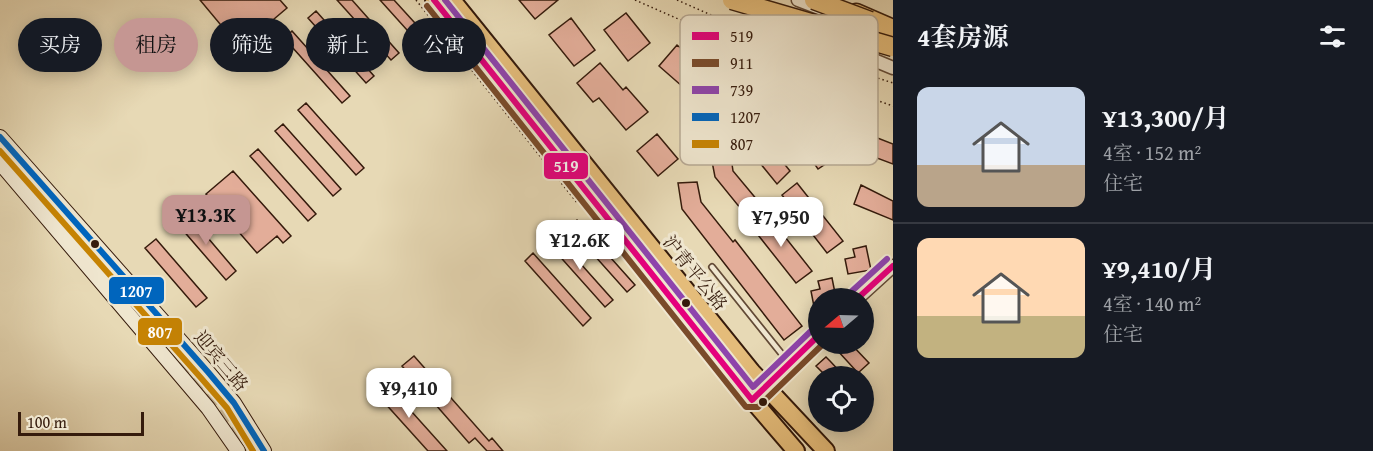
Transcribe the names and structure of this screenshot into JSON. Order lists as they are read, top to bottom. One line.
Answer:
{"streets":{"highway":["沪青平公路"],"main road":["迎宾三路"]},"lines":["transit line 519","transit line 739","transit line 911","transit line 1207","transit line 807"],"legend":["519","911","739","1207","807"],"scale_bar":"100 m","north":"left","page":{"heading":"4套房源","chip":["买房","租房","筛选","新上","公寓"],"list":[{"name":"¥13,300/月","note":"4室 · 152 m² · 住宅"},{"name":"¥9,410/月","note":"4室 · 140 m² · 住宅"}],"price":["¥13.3K","¥7,950","¥12.6K","¥9,410"],"scale":"100 m"}}
